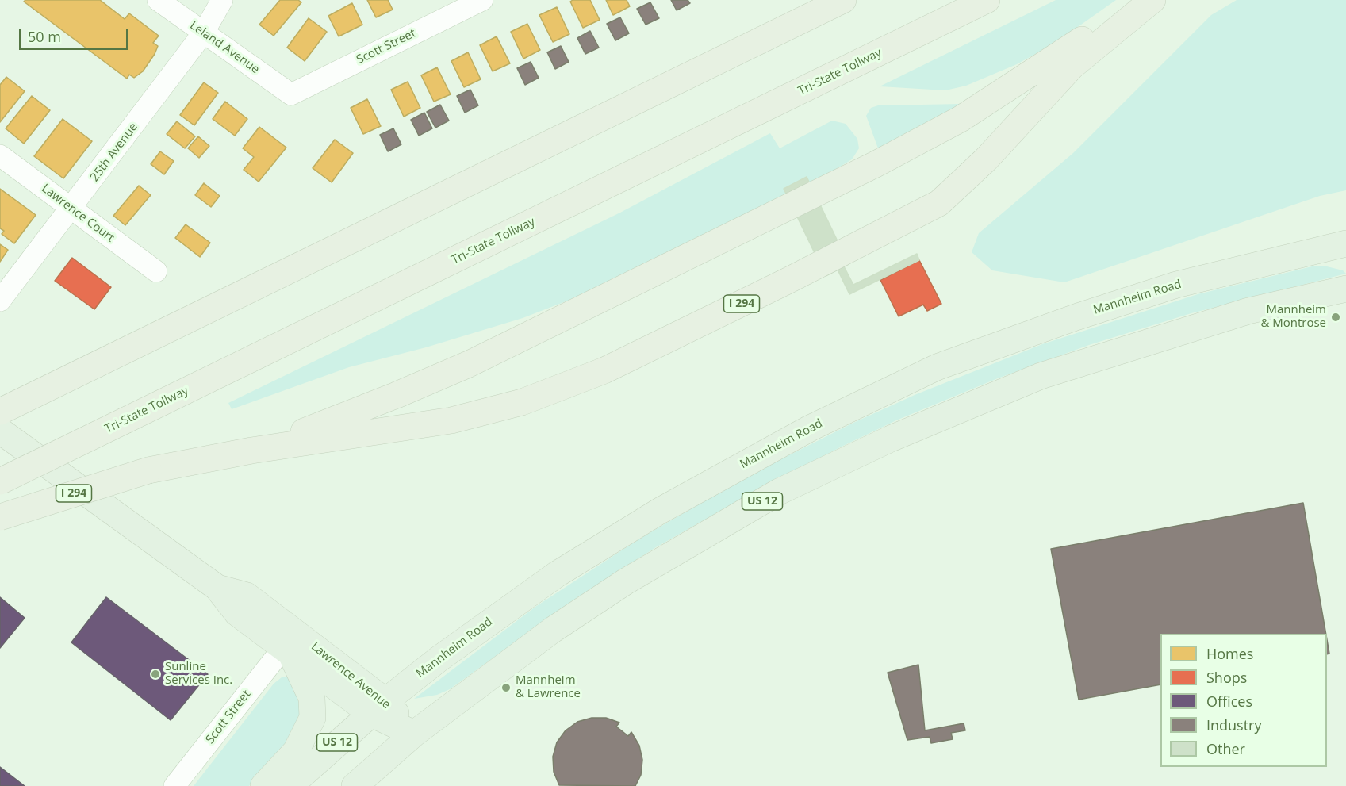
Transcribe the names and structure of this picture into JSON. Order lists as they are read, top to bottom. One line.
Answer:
{"streets":{"highway":["Tri-State Tollway","I 294"],"main road":["Mannheim Road","US 12","Lawrence Avenue"],"street":["Scott Street","Leland Avenue","25th Avenue","Lawrence Court"]},"crossings":[["Scott Street","Leland Avenue"],["Scott Street","Lawrence Avenue"],["Leland Avenue","25th Avenue"],["25th Avenue","Lawrence Court"],["Mannheim Road","Lawrence Avenue"],["US 12","Lawrence Avenue"]],"places":["Mannheim & Montrose","Sunline Services Inc.","Mannheim & Lawrence"],"legend":["Homes","Shops","Offices","Industry","Other"],"scale_bar":"50 m"}
